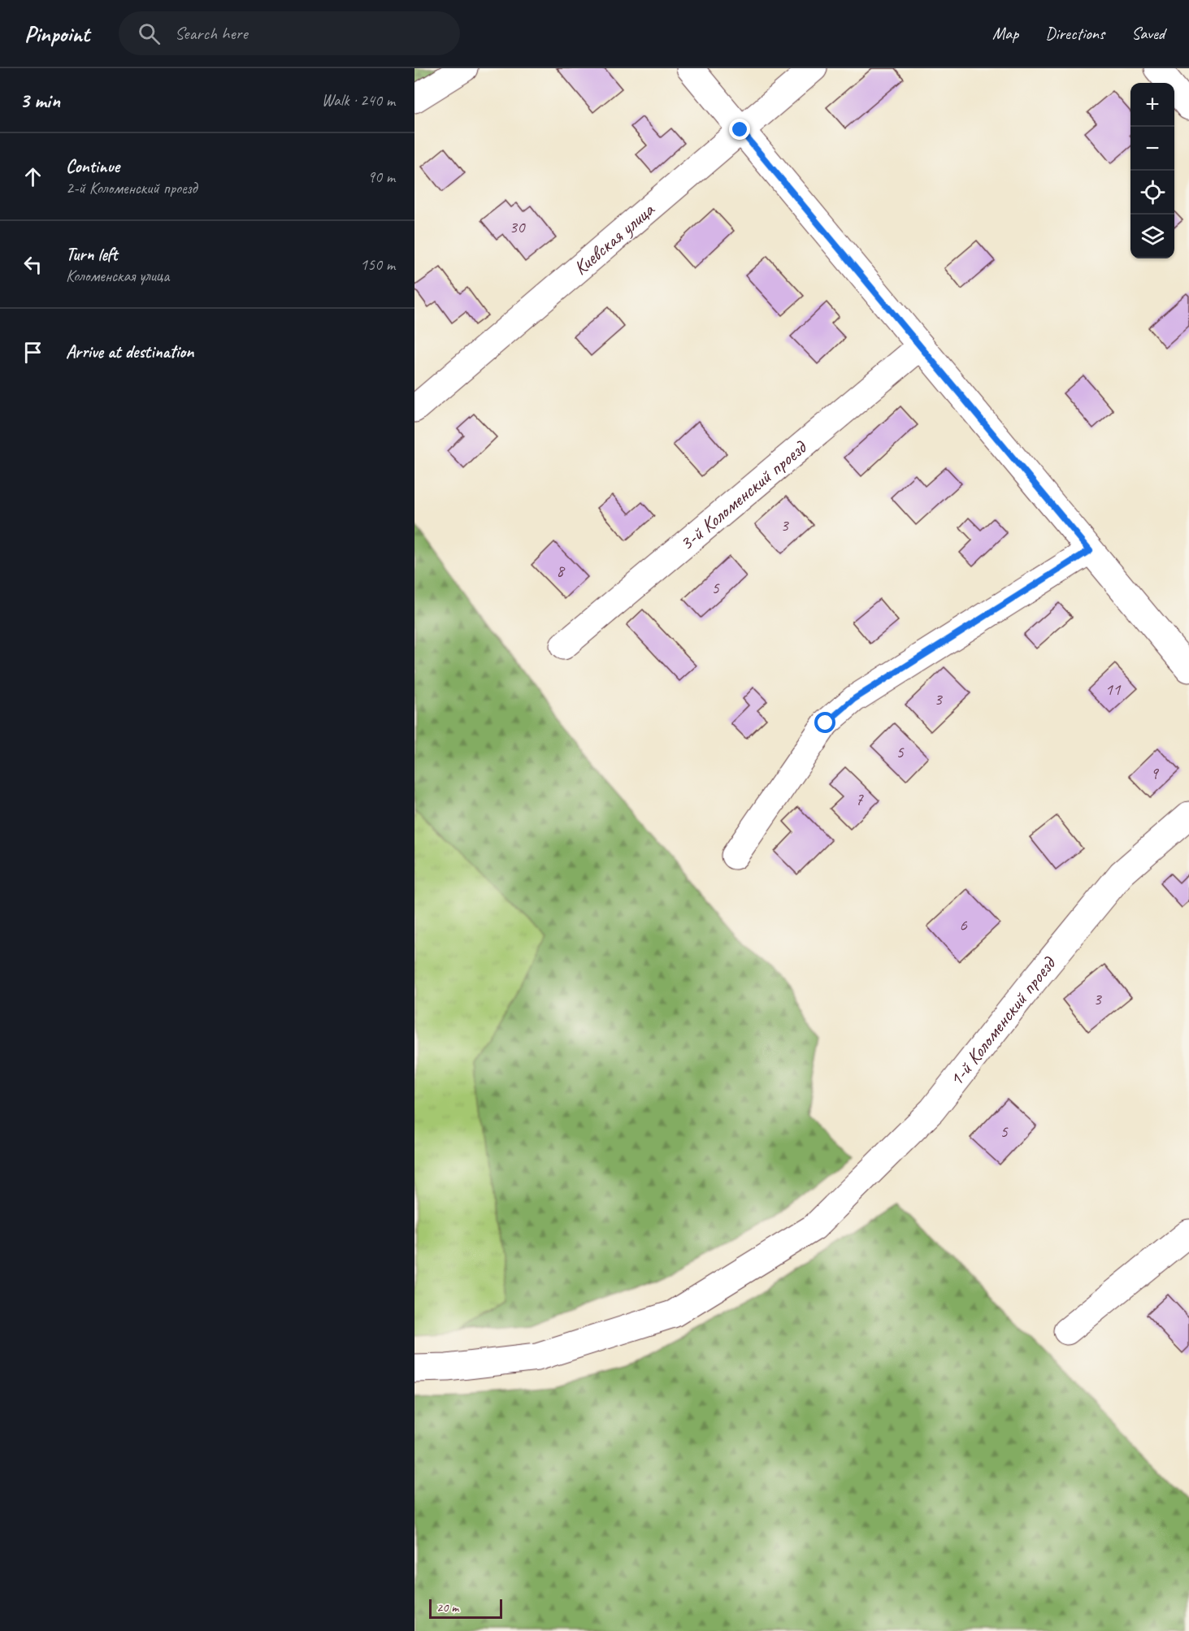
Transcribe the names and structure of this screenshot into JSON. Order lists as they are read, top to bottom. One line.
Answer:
{"streets":{"street":["Киевская улица","3-й Коломенский проезд","1-й Коломенский проезд"]},"house_numbers":["30","3","8","5","11","3","5","9","7","6","3","5"],"scale_bar":"20 m","page":{"header":"Pinpoint","search":"Search here","nav":["Map","Directions","Saved"],"heading":["3 min","Walk · 240 m"],"map_buttons":["+","−"],"list":[["Continue","2-й Коломенский проезд","90 m"],["Turn left","Коломенская улица","150 m"],"Arrive at destination"],"scale":"20 m"}}
